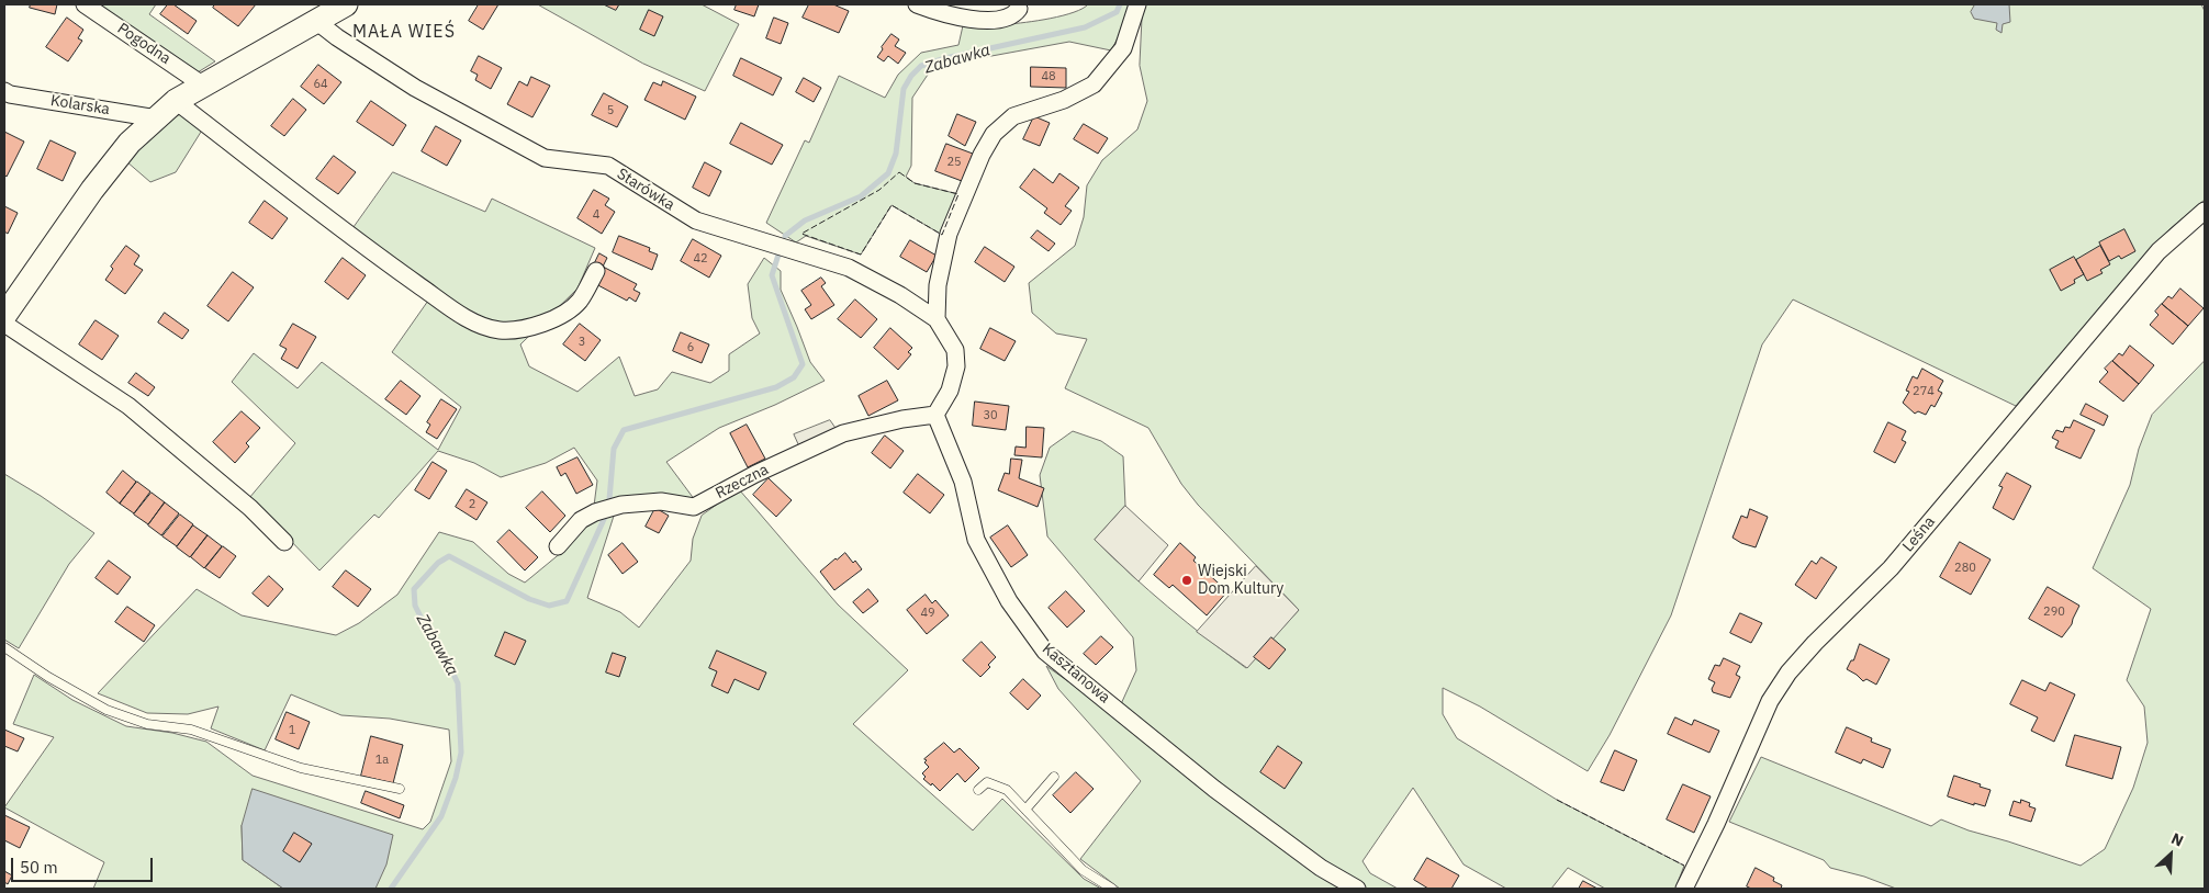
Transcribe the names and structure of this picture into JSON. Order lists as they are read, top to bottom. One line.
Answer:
{"streets":{"street":["Pogodna","Kolarska","Starówka","Rzeczna","Leśna","Kasztanowa"]},"crossings":[["Starówka","Rzeczna"],["Starówka","Kasztanowa"],["Rzeczna","Kasztanowa"]],"districts":["MAŁA WIEŚ"],"water":["Zabawka"],"places":["Wiejski Dom Kultury"],"house_numbers":["48","64","5","25","4","42","3","6","274","30","2","280","290","49","1","1a"],"scale_bar":"50 m","north":"top right"}
